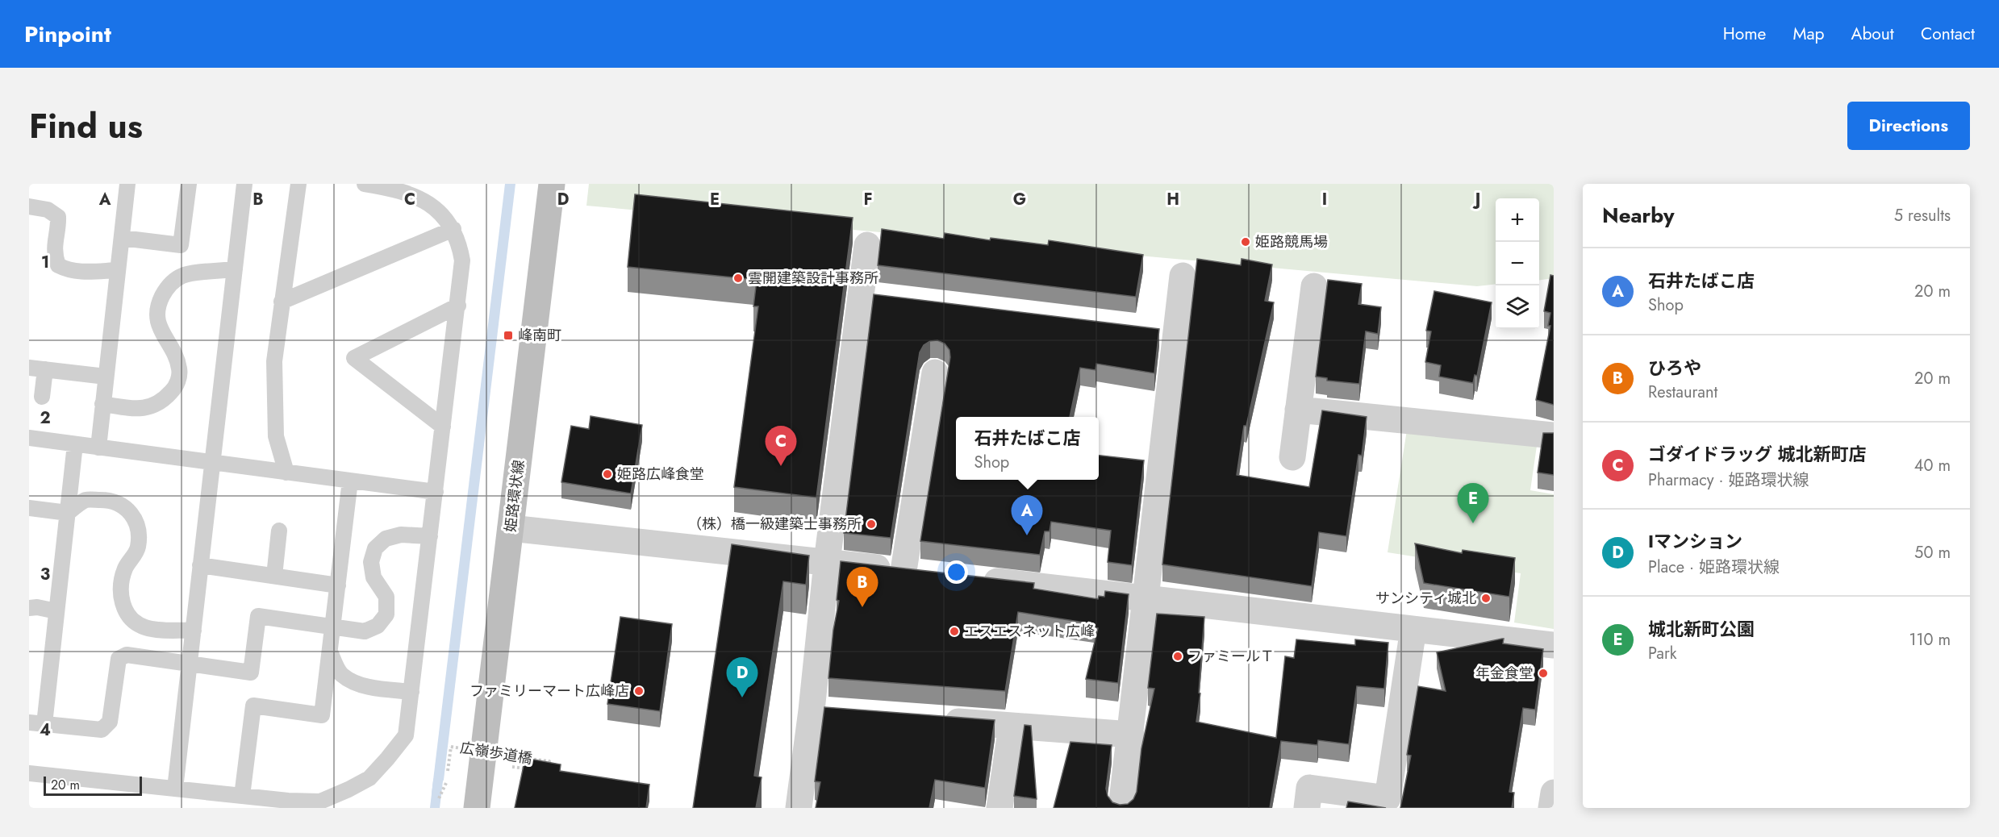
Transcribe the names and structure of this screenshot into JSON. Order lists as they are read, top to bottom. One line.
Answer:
{"streets":{"main road":["姫路環状線"],"path":["広嶺歩道橋"]},"places":{"other":["姫路競馬場","雲開建築設計事務所","姫路広峰食堂","（株）橋一級建築士事務所","サンシティ城北","エスエスネット広峰","ファミールＴ","年金食堂","ファミリーマート広峰店"],"transit":["峰南町"]},"scale_bar":"20 m","page":{"header":"Pinpoint","nav":["Home","Map","About","Contact"],"title":"Find us","buttons":"Directions","heading":["Nearby","5 results"],"map_buttons":["+","−"],"list":[{"mark":"A","name":"石井たばこ店","note":"Shop","value":"20 m"},{"mark":"B","name":"ひろや","note":"Restaurant","value":"20 m"},{"mark":"C","name":"ゴダイドラッグ 城北新町店","note":"Pharmacy · 姫路環状線","value":"40 m"},{"mark":"D","name":"Iマンション","note":"Place · 姫路環状線","value":"50 m"},{"mark":"E","name":"城北新町公園","note":"Park","value":"110 m"}],"popup":["石井たばこ店","Shop"],"pins":["C","E","A","B","D"],"scale":"20 m"},"grid":{"columns":["A","B","C","D","E","F","G","H","I","J"],"rows":["1","2","3","4"]}}
